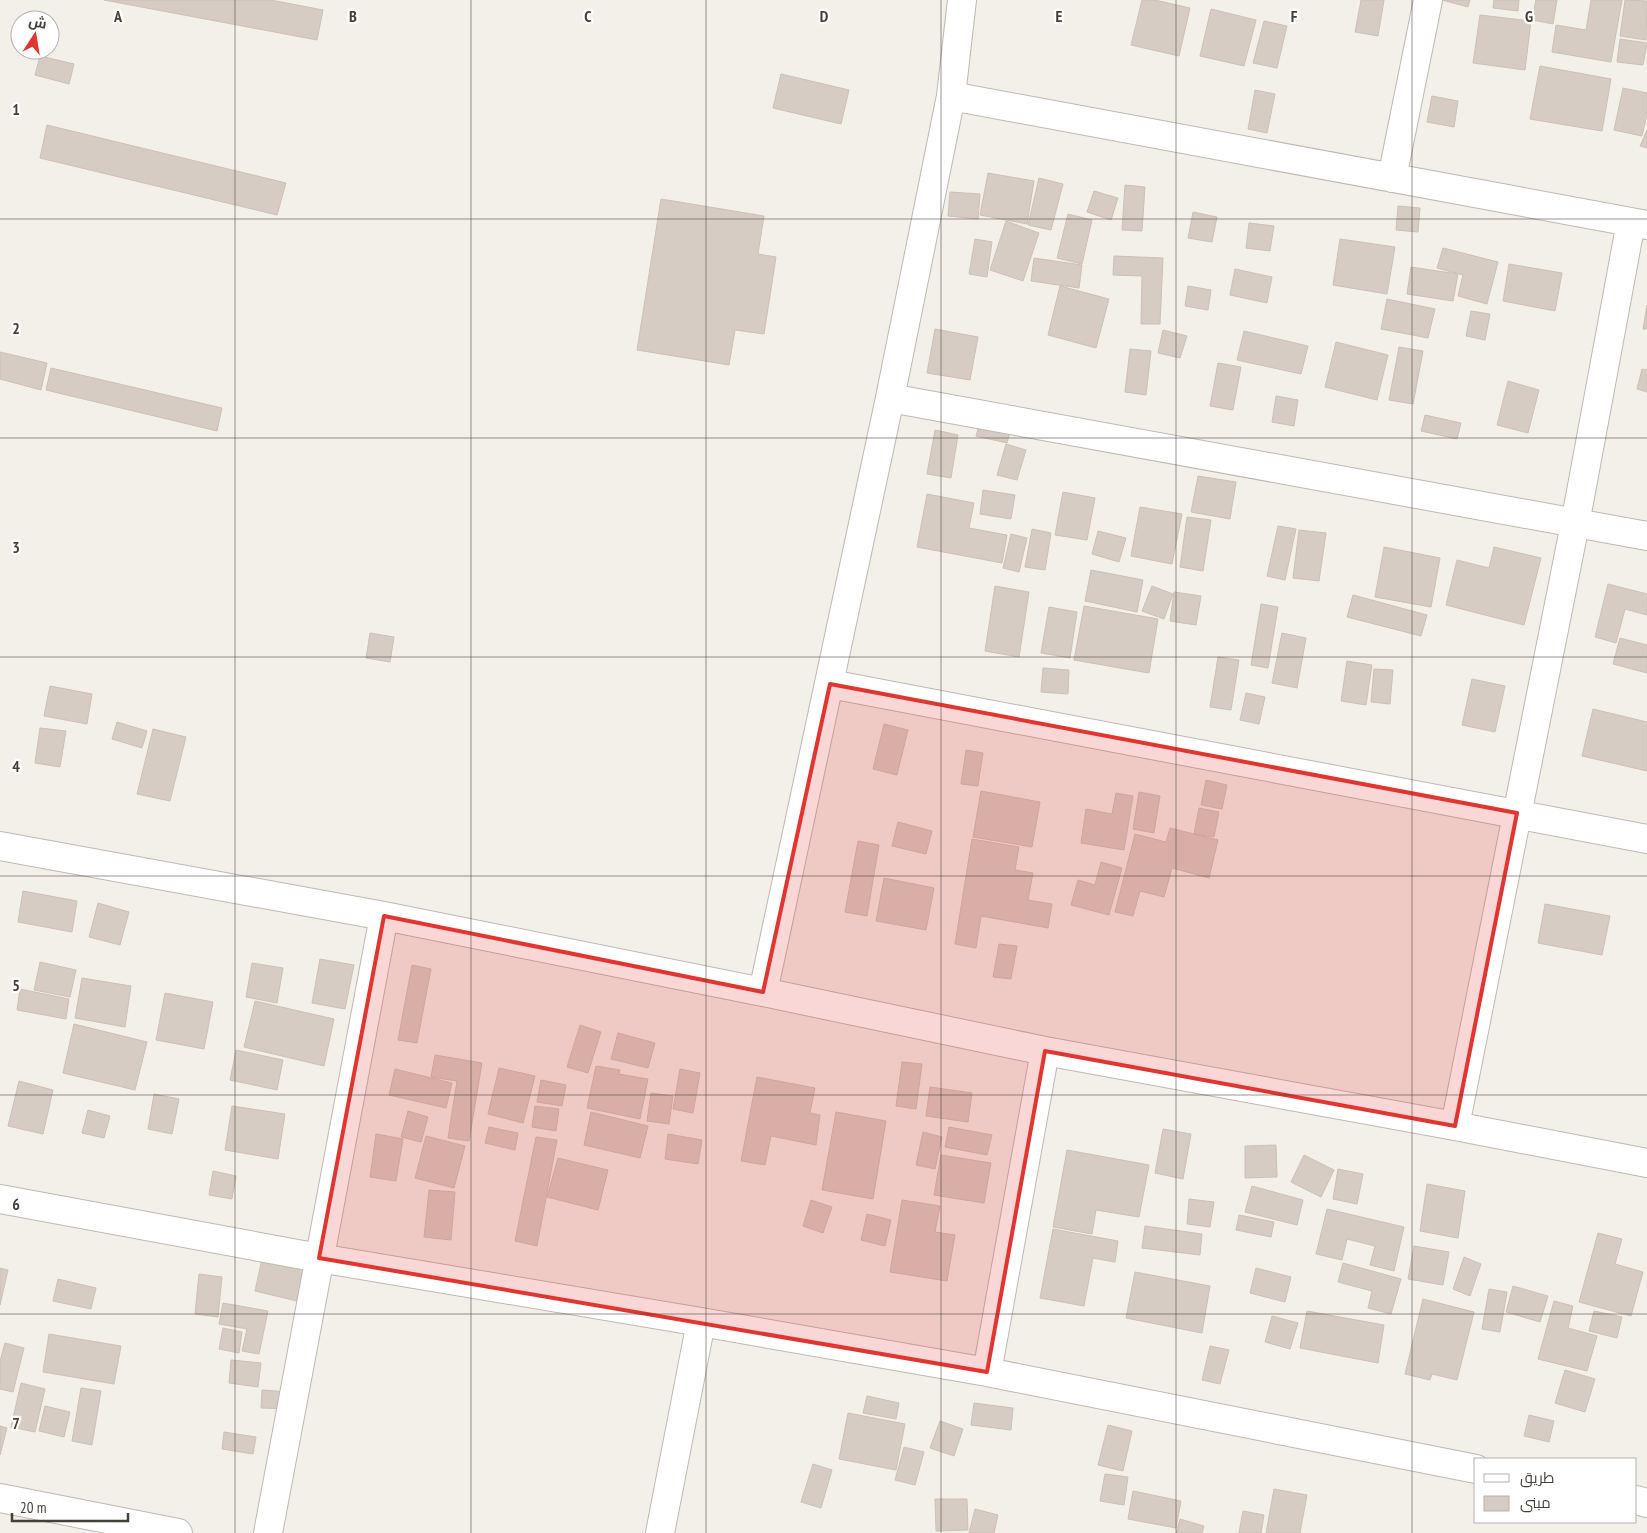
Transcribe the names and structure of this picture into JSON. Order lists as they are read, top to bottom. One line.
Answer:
{"legend":["طريق","مبنى"],"scale_bar":"20 m","north":"top","grid":{"columns":["A","B","C","D","E","F","G"],"rows":["1","2","3","4","5","6","7"]}}
